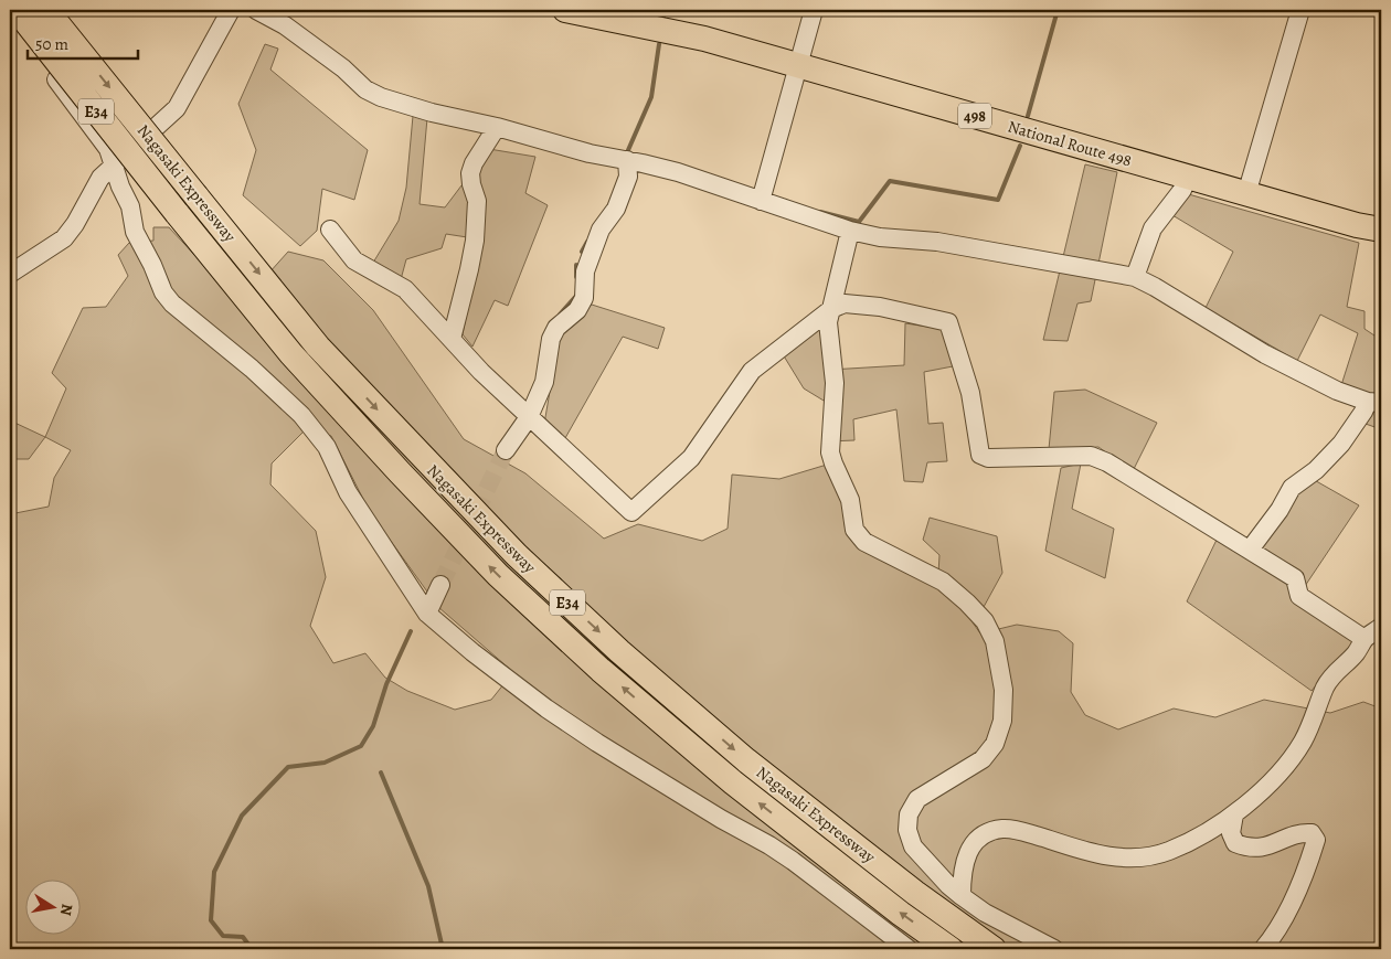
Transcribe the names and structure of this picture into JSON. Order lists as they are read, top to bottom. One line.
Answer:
{"streets":{"highway":["E34","498","National Route 498","Nagasaki Expressway"]},"scale_bar":"50 m","north":"right"}
